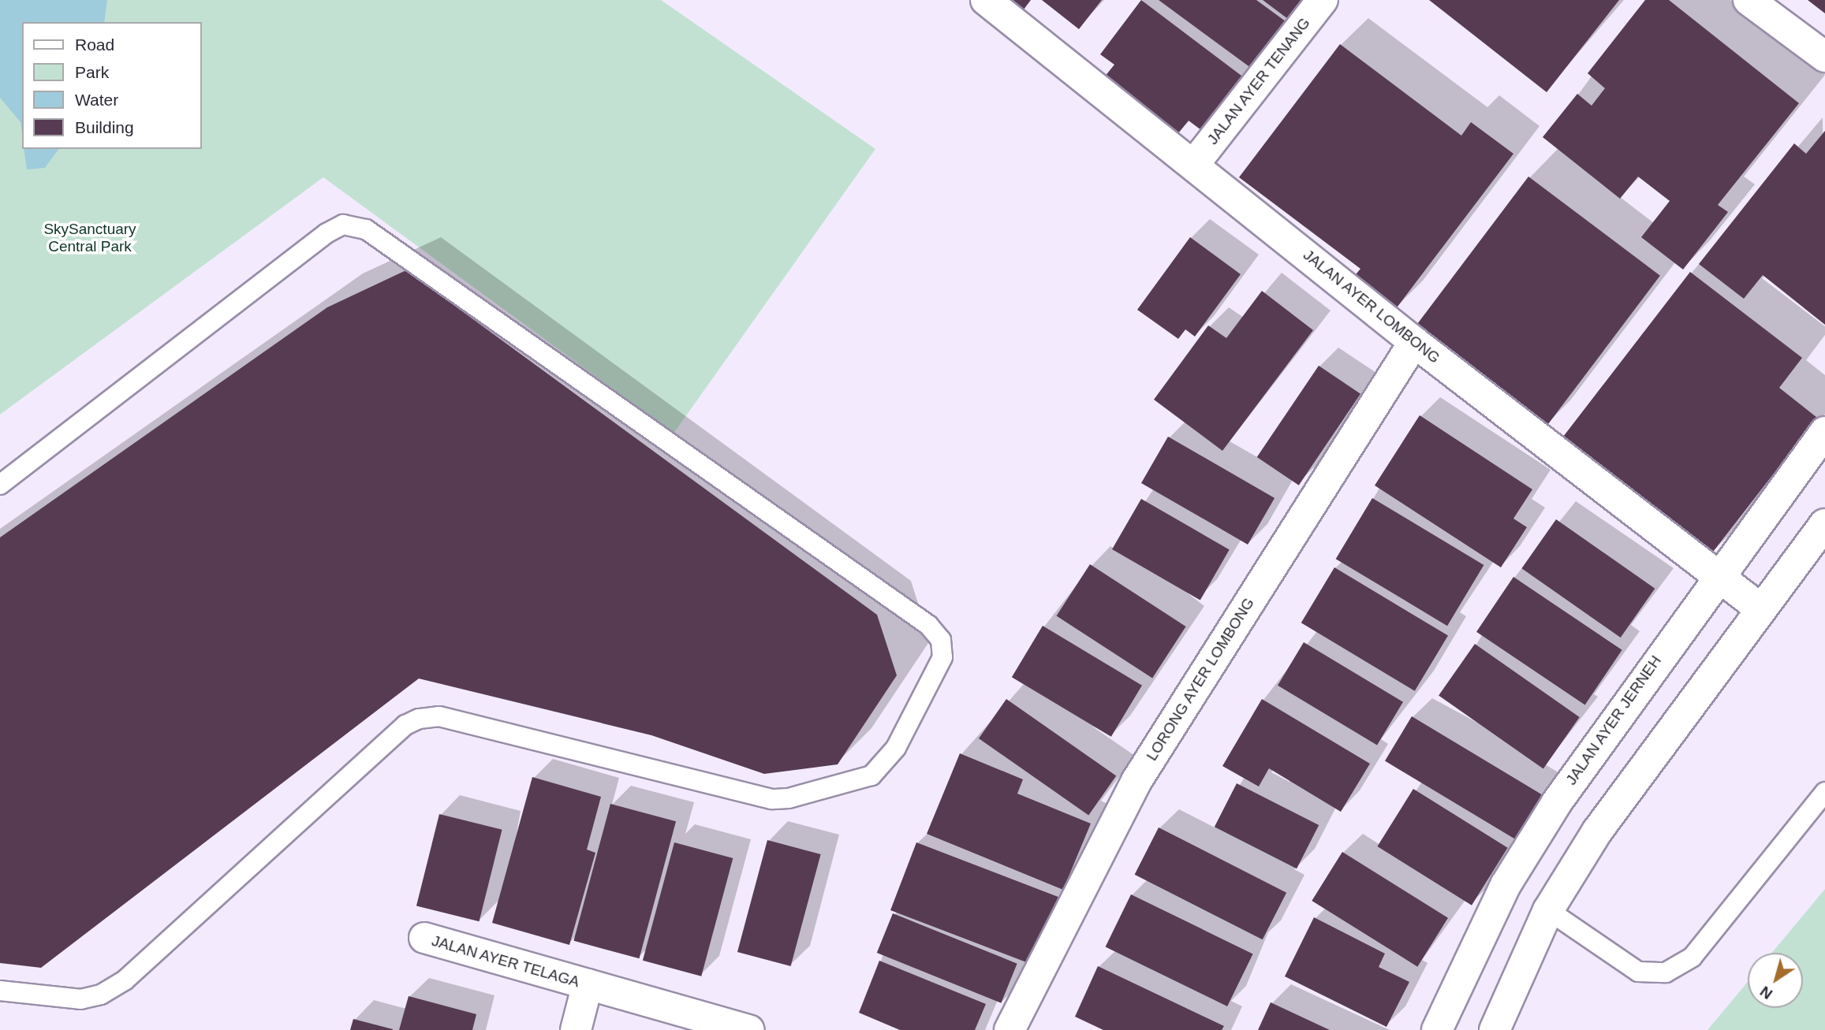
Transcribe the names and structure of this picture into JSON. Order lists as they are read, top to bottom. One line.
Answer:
{"streets":{"street":["JALAN AYER TENANG","JALAN AYER LOMBONG","LORONG AYER LOMBONG","JALAN AYER JERNEH","JALAN AYER TELAGA"]},"crossings":[["JALAN AYER TENANG","JALAN AYER LOMBONG"],["JALAN AYER LOMBONG","LORONG AYER LOMBONG"],["JALAN AYER LOMBONG","JALAN AYER JERNEH"]],"parks":["SkySanctuary Central Park"],"legend":["Road","Park","Water","Building"],"north":"bottom left"}
